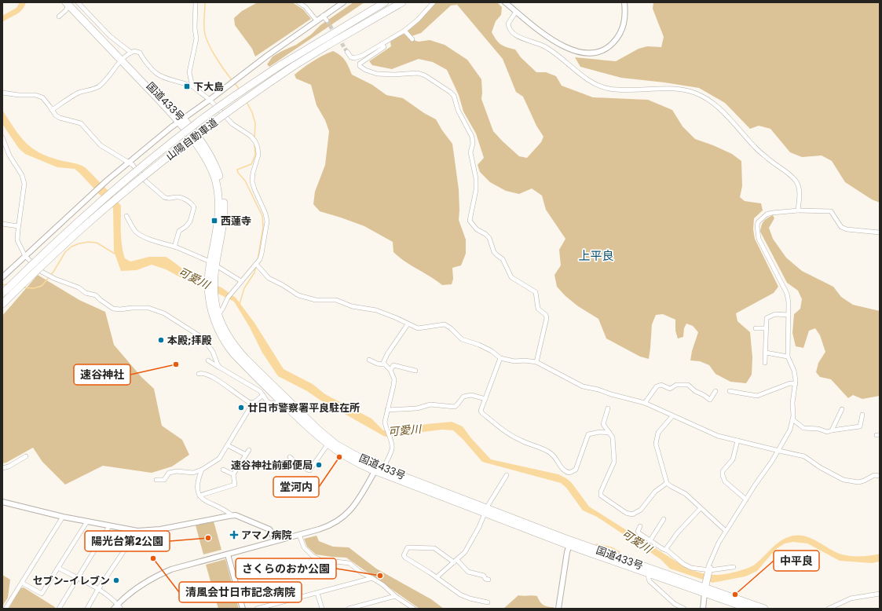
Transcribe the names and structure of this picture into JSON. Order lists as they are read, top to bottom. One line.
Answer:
{"streets":{"highway":["国道433号","山陽自動車道"]},"districts":["上平良"],"water":["可愛川"],"places":{"transit":["下大島","西蓮寺"],"other":["本殿;拝殿","速谷神社","廿日市警察署平良駐在所","堂河内","速谷神社前郵便局","陽光台第2公園","清風会廿日市記念病院","さくらのおか公園","セブン-イレブン","中平良"],"health":["アマノ病院"]}}
